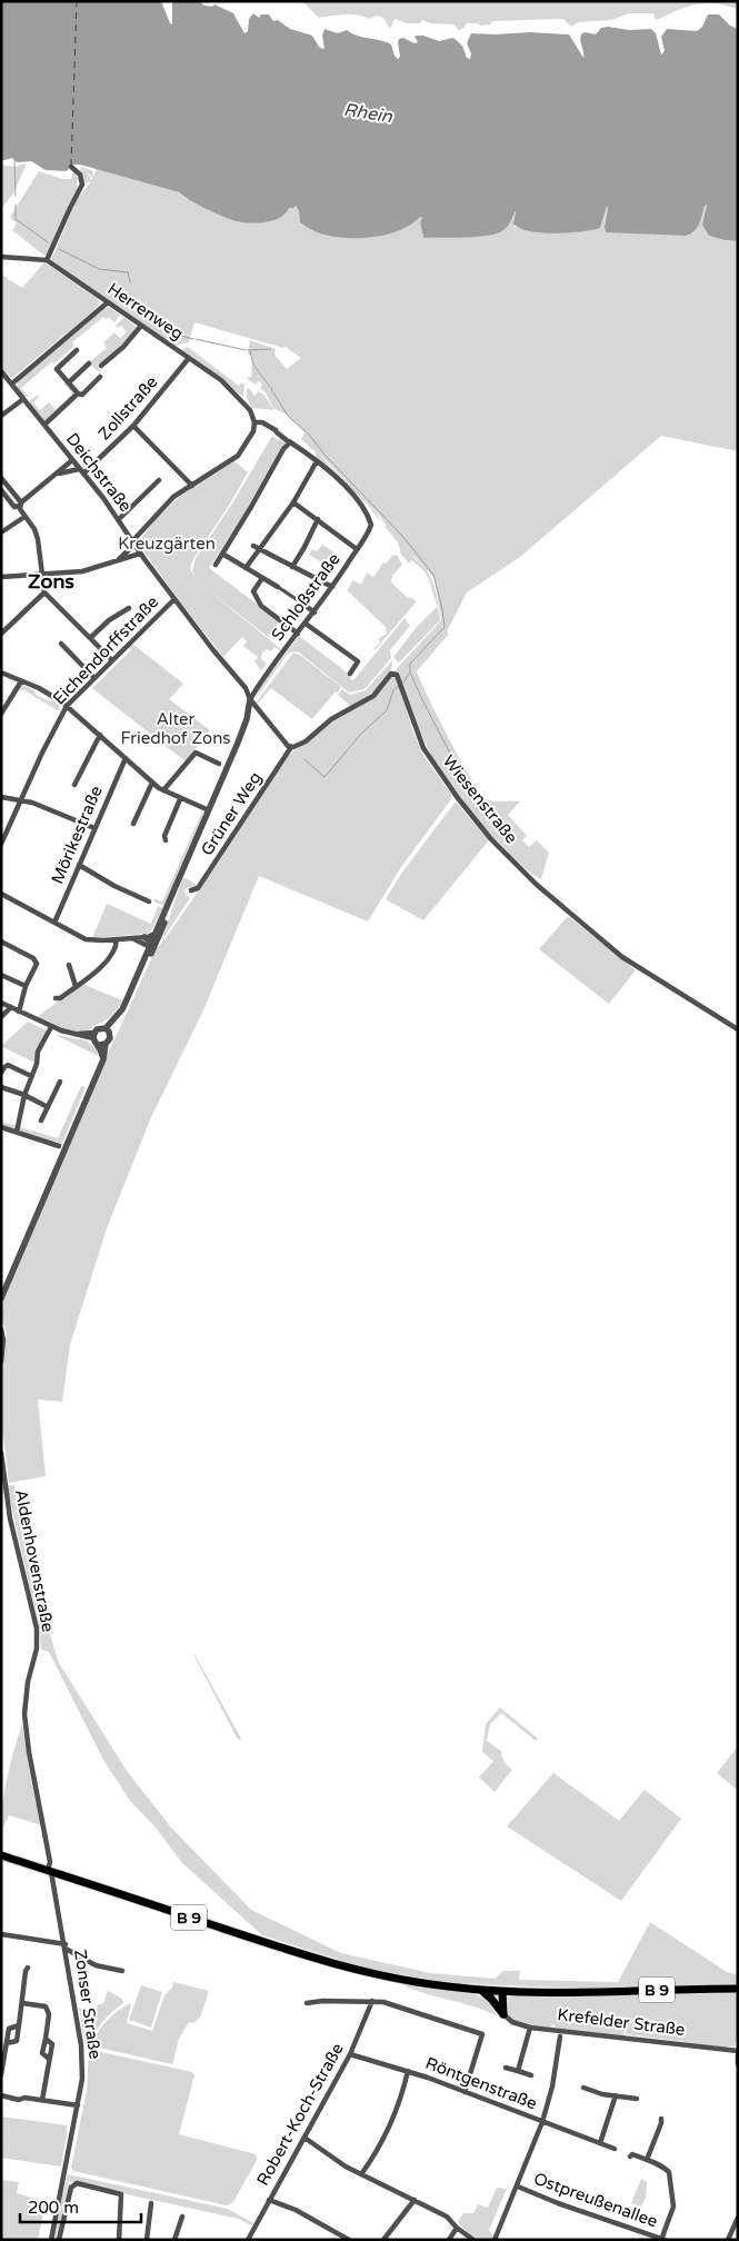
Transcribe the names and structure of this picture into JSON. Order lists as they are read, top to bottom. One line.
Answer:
{"streets":{"main road":["B 9"],"street":["Herrenweg","Zollstraße","Deichstraße","Schloßstraße","Eichendorffstraße","Wiesenstraße","Grüner Weg","Mörikestraße","Aldenhovenstraße","Zonser Straße","Krefelder Straße","Röntgenstraße","Robert-Koch-Straße","Ostpreußenallee"]},"crossings":[["Herrenweg","Zollstraße"],["Zollstraße","Deichstraße"],["Deichstraße","Schloßstraße"],["Deichstraße","Eichendorffstraße"],["Wiesenstraße","Grüner Weg"],["Aldenhovenstraße","B 9"],["Aldenhovenstraße","Zonser Straße"],["B 9","Zonser Straße"],["Röntgenstraße","Robert-Koch-Straße"]],"districts":["Zons"],"water":["Rhein"],"parks":["Kreuzgärten","Alter Friedhof Zons"],"scale_bar":"200 m"}
